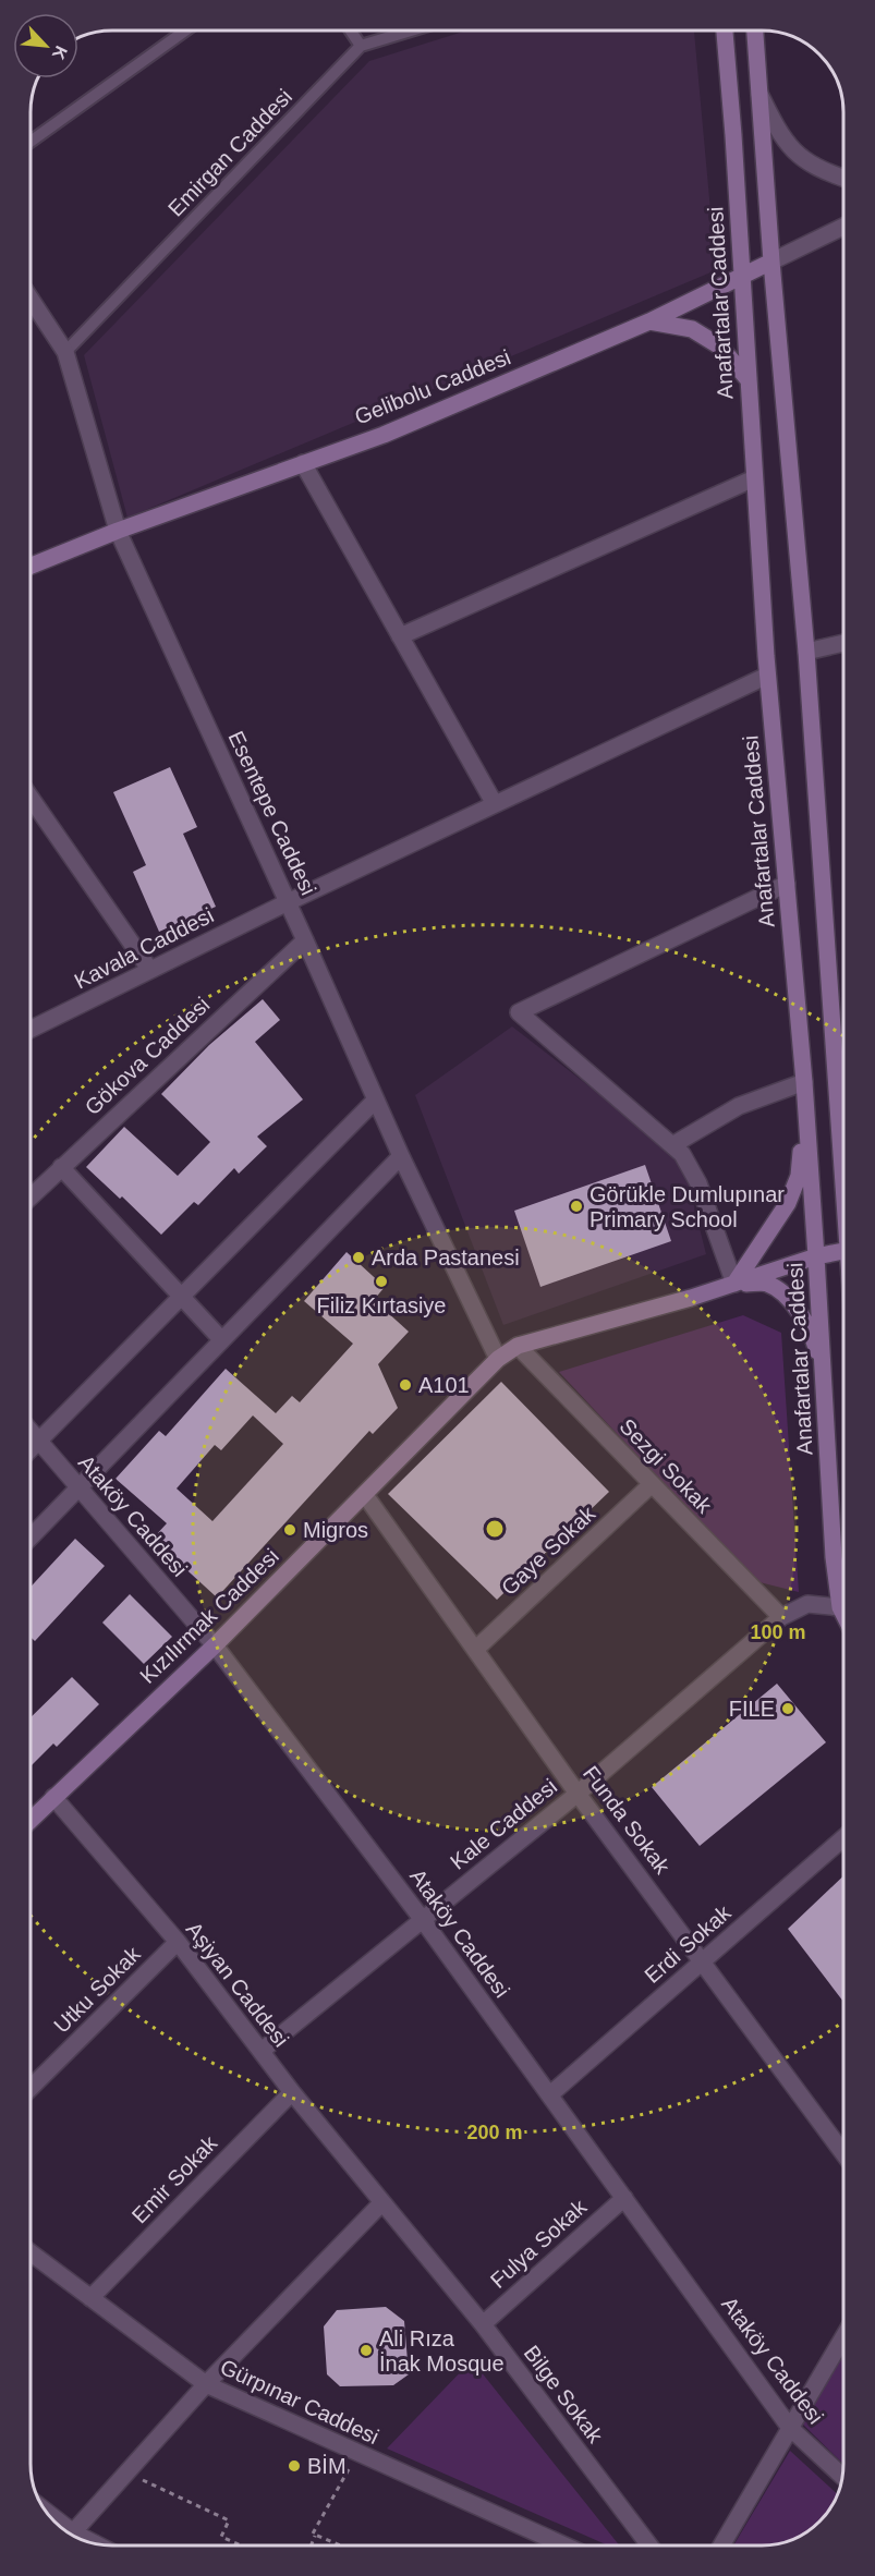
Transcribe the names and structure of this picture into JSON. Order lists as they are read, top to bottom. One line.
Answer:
{"streets":{"main road":["Anafartalar Caddesi","Gelibolu Caddesi","Kızılırmak Caddesi"],"street":["Esentepe Caddesi","Kavala Caddesi","Gökova Caddesi","Sezgi Sokak","Ataköy Caddesi","Gaye Sokak","Funda Sokak","Kale Caddesi","Erdi Sokak","Aşiyan Caddesi","Utku Sokak","Emir Sokak","Fulya Sokak","Bilge Sokak","Gürpınar Caddesi"],"lane":["Emirgan Caddesi"]},"crossings":[["Emirgan Caddesi","Esentepe Caddesi"],["Anafartalar Caddesi","Gelibolu Caddesi"],["Anafartalar Caddesi","Kavala Caddesi"],["Anafartalar Caddesi","Kale Caddesi"],["Gelibolu Caddesi","Esentepe Caddesi"],["Esentepe Caddesi","Kavala Caddesi"],["Esentepe Caddesi","Gökova Caddesi"],["Esentepe Caddesi","Kızılırmak Caddesi"],["Sezgi Sokak","Gaye Sokak"],["Sezgi Sokak","Kızılırmak Caddesi"],["Sezgi Sokak","Kale Caddesi"],["Ataköy Caddesi","Kızılırmak Caddesi"],["Ataköy Caddesi","Kale Caddesi"],["Ataköy Caddesi","Erdi Sokak"],["Ataköy Caddesi","Fulya Sokak"],["Gaye Sokak","Funda Sokak"],["Kızılırmak Caddesi","Funda Sokak"],["Kızılırmak Caddesi","Aşiyan Caddesi"],["Funda Sokak","Kale Caddesi"],["Funda Sokak","Erdi Sokak"],["Kale Caddesi","Aşiyan Caddesi"],["Aşiyan Caddesi","Utku Sokak"],["Aşiyan Caddesi","Emir Sokak"],["Aşiyan Caddesi","Bilge Sokak"],["Emir Sokak","Gürpınar Caddesi"],["Fulya Sokak","Bilge Sokak"]],"places":["Görükle Dumlupınar Primary School","Arda Pastanesi","Filiz Kırtasiye","A101","Migros","FILE","Ali Rıza İnak Mosque","BİM"],"north":"bottom right","rings":["100 m","200 m"]}
